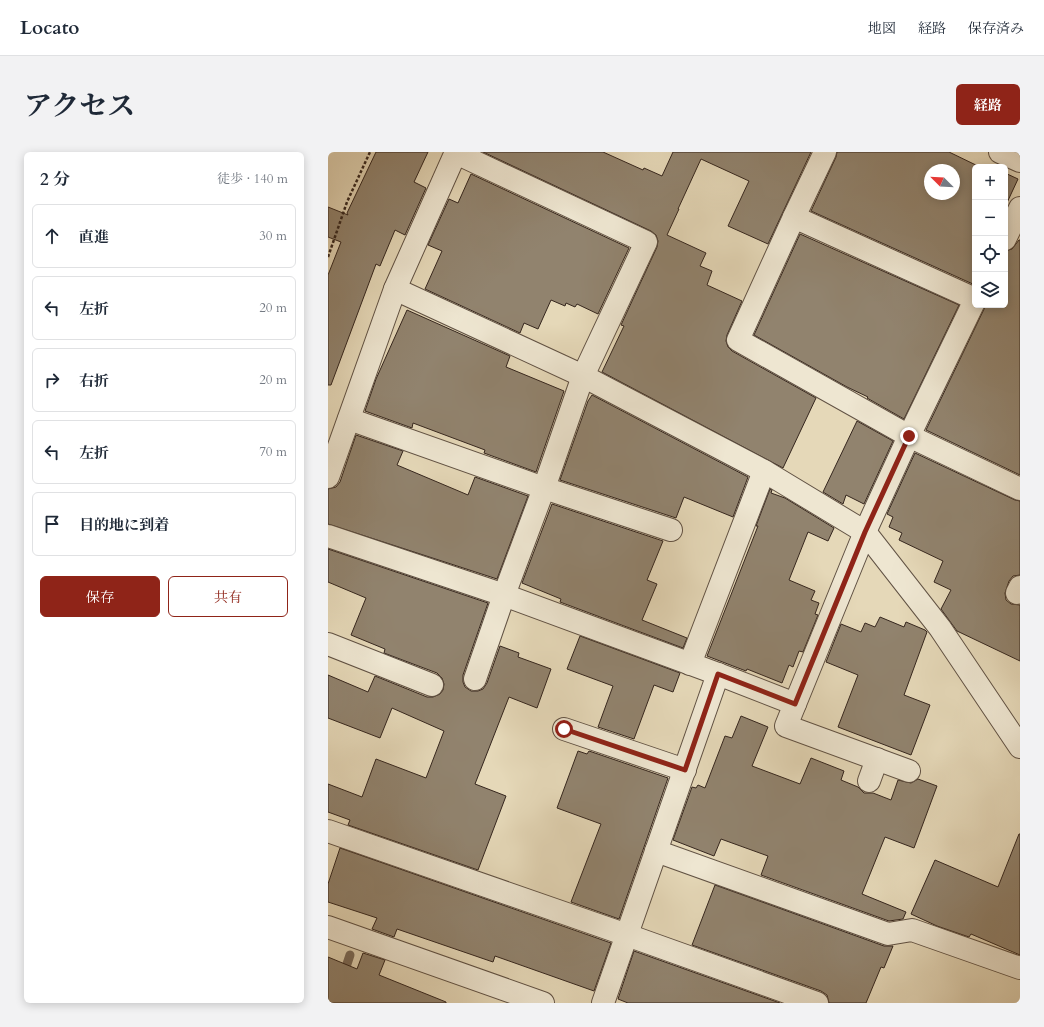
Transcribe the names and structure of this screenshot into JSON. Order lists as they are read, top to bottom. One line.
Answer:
{"north":"top left","page":{"header":"Locato","nav":["地図","経路","保存済み"],"title":"アクセス","buttons":["経路",["保存","共有"]],"heading":["2 分","徒歩 · 140 m"],"map_buttons":["+","−"],"list":[["直進","30 m"],["左折","20 m"],["右折","20 m"],["左折","70 m"],"目的地に到着"]}}
